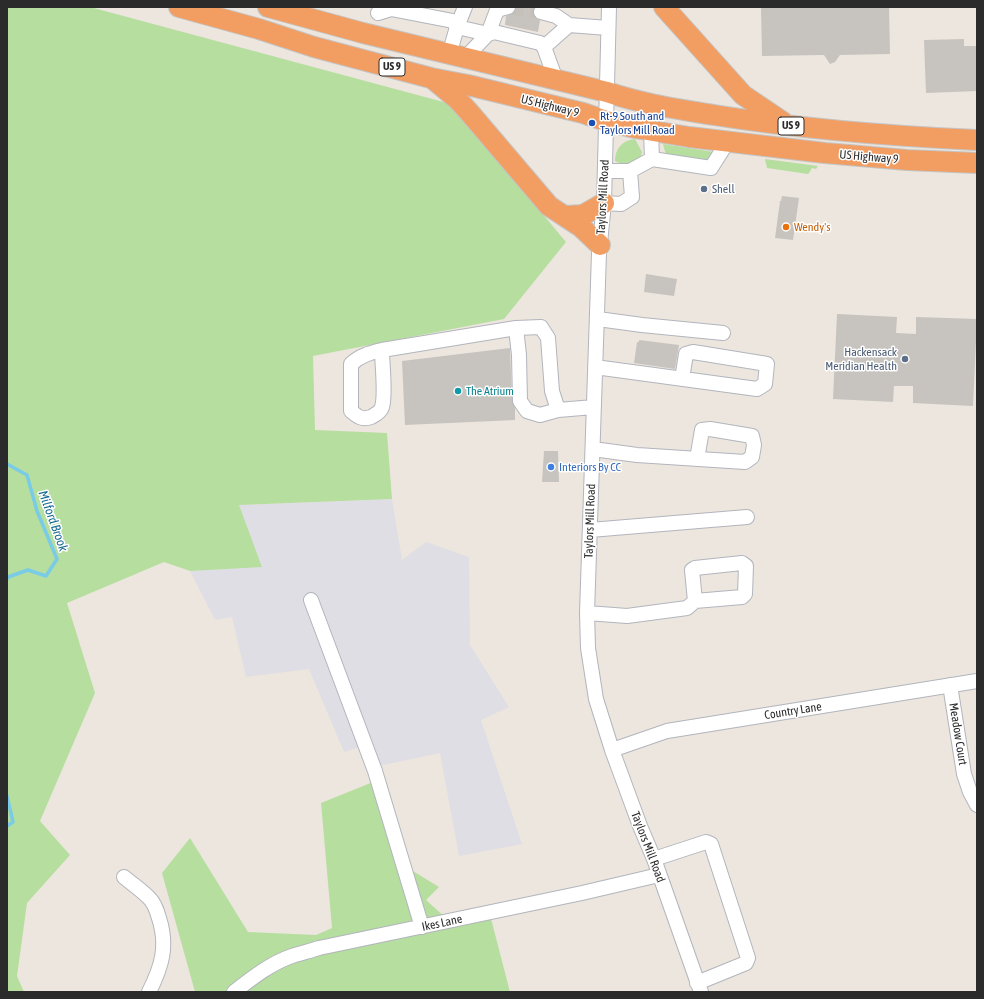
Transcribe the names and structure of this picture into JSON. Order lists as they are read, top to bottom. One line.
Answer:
{"streets":{"highway":["US 9","US Highway 9"],"street":["Taylors Mill Road","Country Lane","Meadow Court","Ikes Lane"]},"crossings":[["US Highway 9","Taylors Mill Road"],["Taylors Mill Road","Country Lane"],["Taylors Mill Road","Ikes Lane"],["Country Lane","Meadow Court"]],"water":["Milford Brook"],"places":["Rt-9 South and Taylors Mill Road","Shell","Wendy's","Hackensack Meridian Health","The Atrium","Interiors By CC"]}
